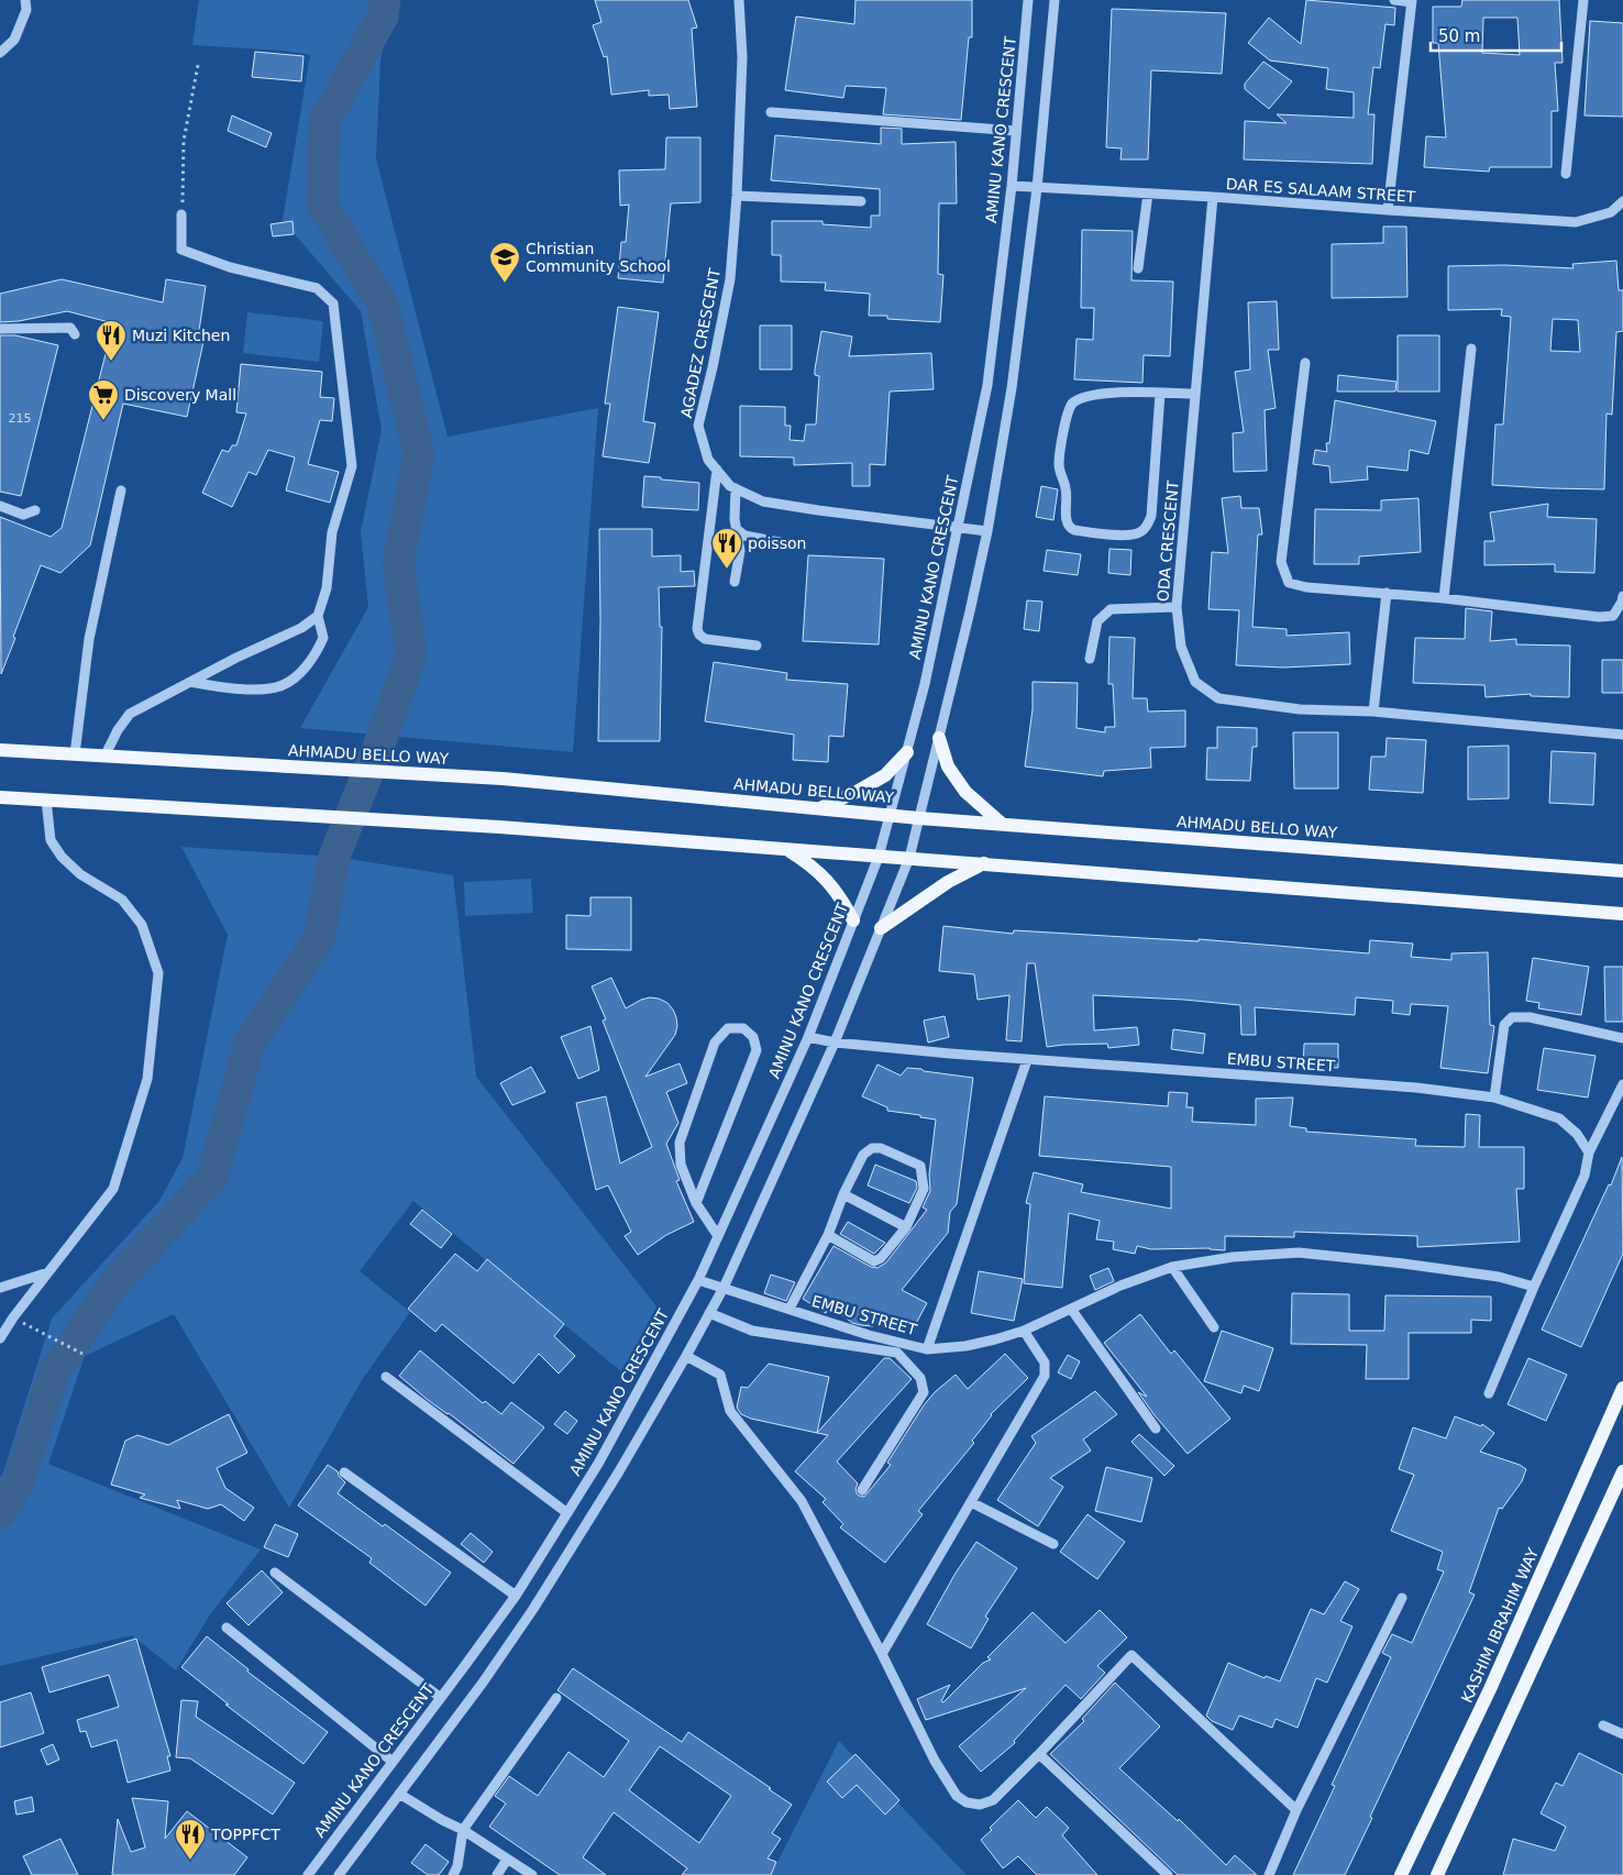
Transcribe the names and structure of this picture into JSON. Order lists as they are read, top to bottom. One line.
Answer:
{"streets":{"main road":["AHMADU BELLO WAY","KASHIM IBRAHIM WAY"],"street":["AMINU KANO CRESCENT","DAR ES SALAAM STREET","AGADEZ CRESCENT","ODA CRESCENT","EMBU STREET"]},"crossings":[["AMINU KANO CRESCENT","DAR ES SALAAM STREET"],["AMINU KANO CRESCENT","AGADEZ CRESCENT"],["AMINU KANO CRESCENT","AHMADU BELLO WAY"],["AMINU KANO CRESCENT","EMBU STREET"],["DAR ES SALAAM STREET","ODA CRESCENT"]],"places":{"school or university":["Christian Community School"],"restaurant":["Muzi Kitchen","poisson","TOPPFCT"],"supermarket":["Discovery Mall"]},"house_numbers":["215"],"scale_bar":"50 m"}
